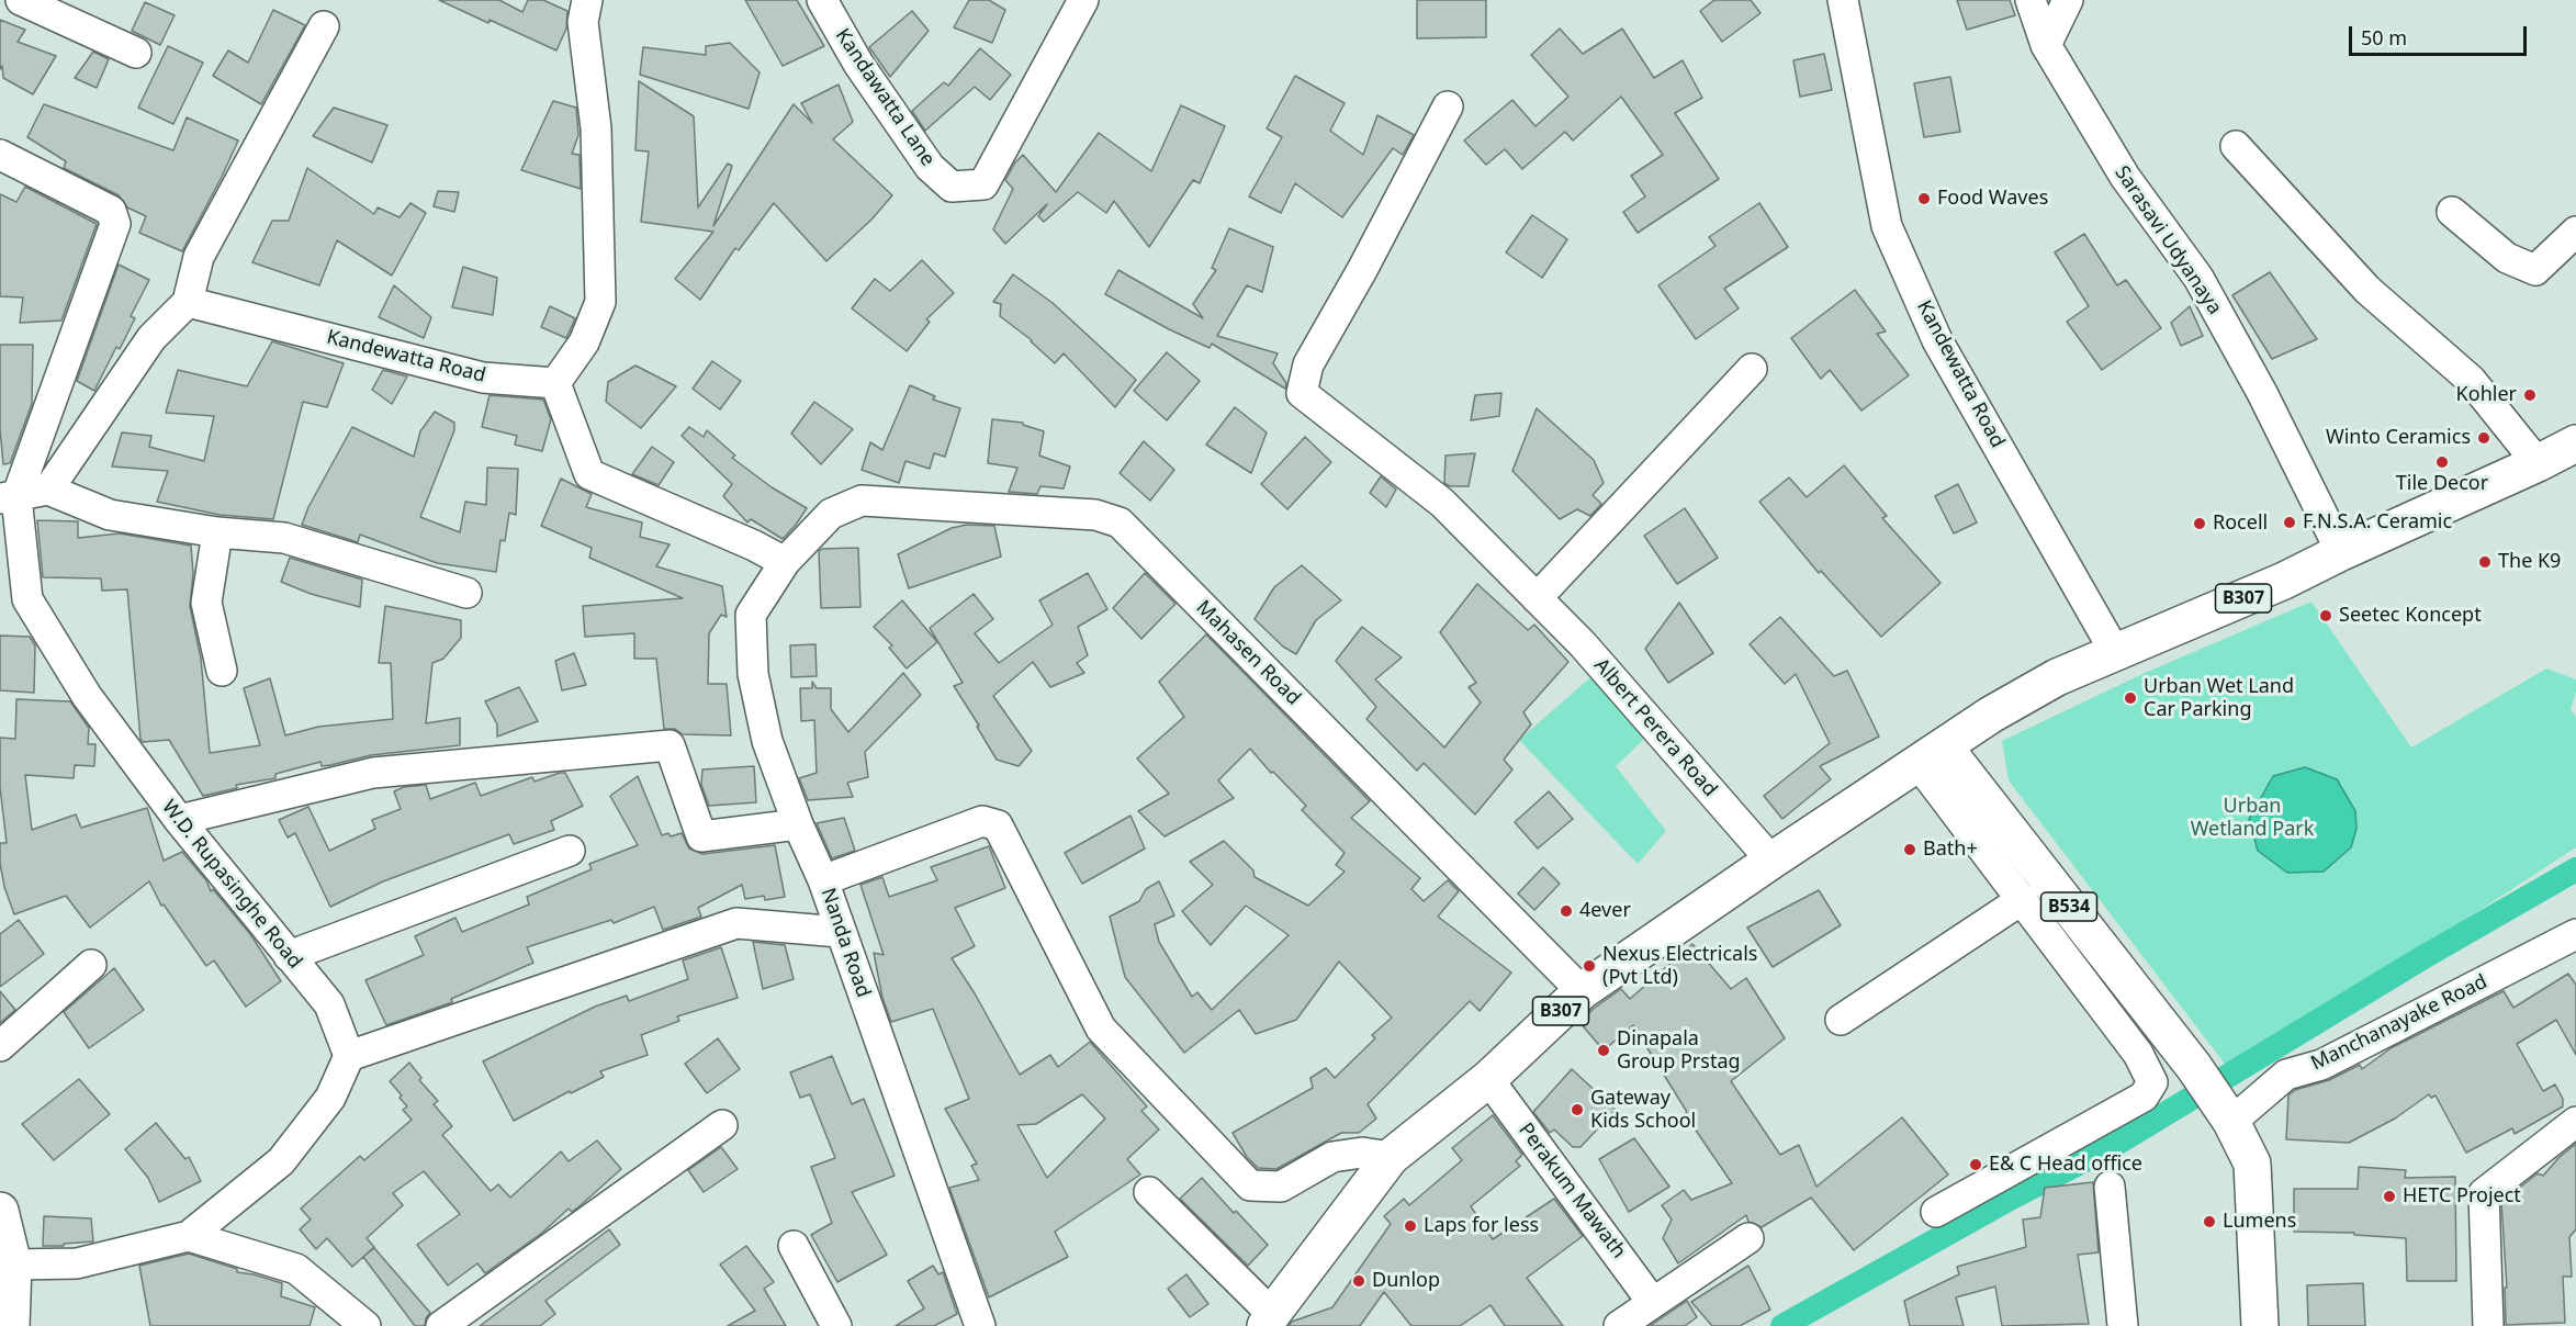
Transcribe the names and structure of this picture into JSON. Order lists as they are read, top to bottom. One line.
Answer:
{"streets":{"main road":["B307","B534"],"street":["Kandawatta Lane","Sarasavi Udyanaya","Kandewatta Road","Mahasen Road","Albert Perera Road","W.D. Rupasinghe Road","Nanda Road","Manchanayake Road","Perakum Mawath"]},"crossings":[["Sarasavi Udyanaya","B307"],["Kandewatta Road","B307"],["B307","Mahasen Road"],["B307","Albert Perera Road"],["B307","B534"],["B307","Perakum Mawath"],["Mahasen Road","Nanda Road"],["B534","Manchanayake Road"]],"parks":["Urban Wetland Park"],"places":["Food Waves","Kohler","Winto Ceramics","Tile Decor","F.N.S.A. Ceramic","Rocell","The K9","Seetec Koncept","Urban Wet Land Car Parking","Bath+","4ever","Nexus Electricals (Pvt Ltd)","Dinapala Group Prstag","Gateway Kids School","E& C Head office","HETC Project","Lumens","Laps for less","Dunlop"],"scale_bar":"50 m"}
